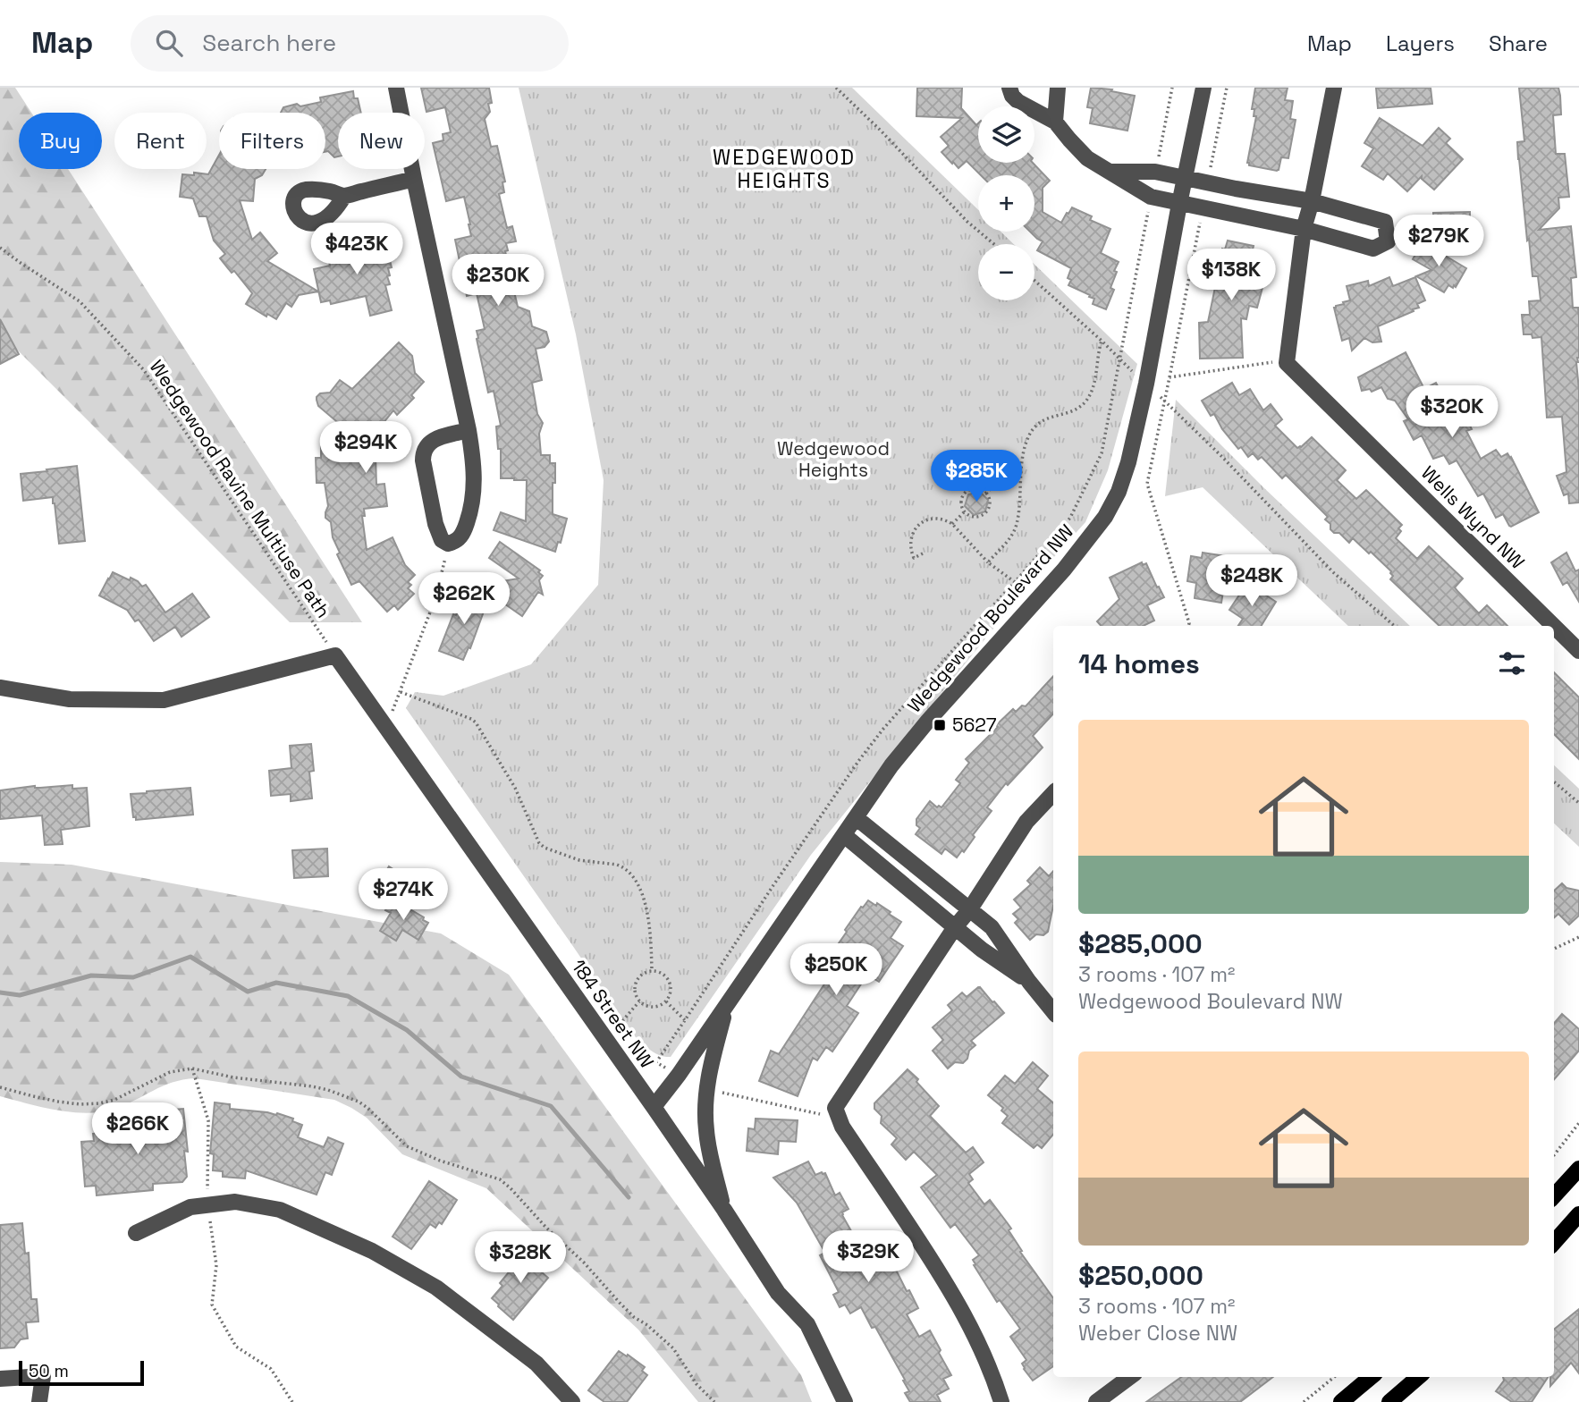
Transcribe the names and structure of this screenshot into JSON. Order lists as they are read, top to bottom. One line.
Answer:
{"streets":{"street":["Wells Wynd NW","Wedgewood Boulevard NW","184 Street NW"],"path":["Wedgewood Ravine Multiuse Path"]},"crossings":[["Wedgewood Ravine Multiuse Path","184 Street NW"],["Wedgewood Boulevard NW","184 Street NW"]],"districts":["WEDGEWOOD HEIGHTS"],"parks":["Wedgewood Heights"],"places":{"transit":["5627"]},"scale_bar":"50 m","page":{"header":"Map","search":"Search here","nav":["Map","Layers","Share"],"map_buttons":["+","−"],"chip":["Buy","Rent","Filters","New"],"price":["$279K","$423K","$138K","$230K","$320K","$294K","$285K","$248K","$262K","$274K","$250K","$266K","$329K","$328K"],"heading":"14 homes","list":[{"name":"$285,000","note":"3 rooms · 107 m² · Wedgewood Boulevard NW"},{"name":"$250,000","note":"3 rooms · 107 m² · Weber Close NW"}],"scale":"50 m"}}
